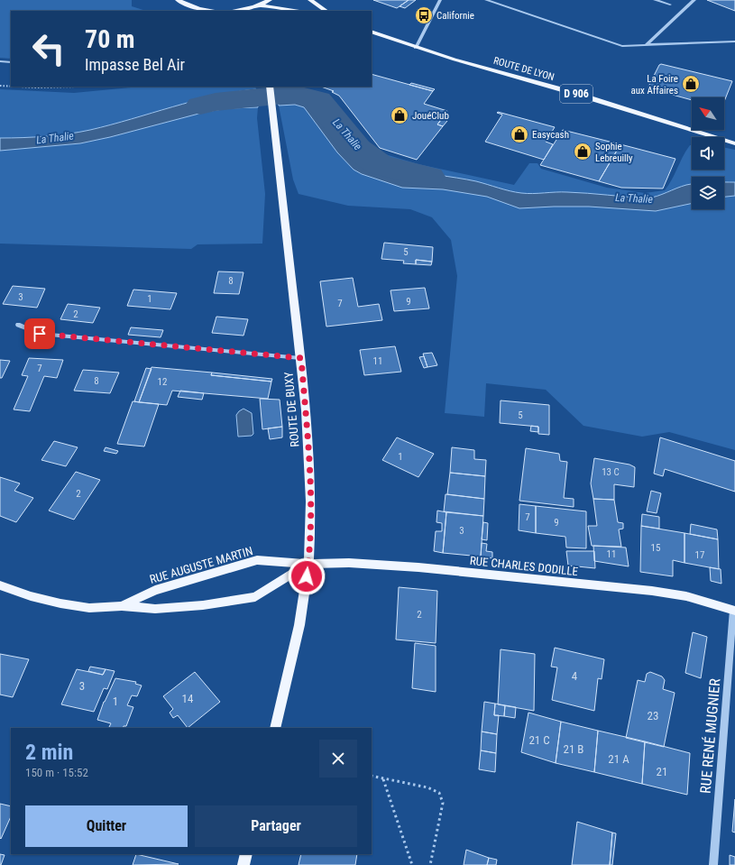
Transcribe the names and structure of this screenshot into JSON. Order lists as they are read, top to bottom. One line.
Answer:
{"streets":{"main road":["ROUTE DE LYON","D 906","ROUTE DE BUXY","RUE AUGUSTE MARTIN","RUE CHARLES DODILLE"],"street":["RUE RENÉ MUGNIER"]},"crossings":[["ROUTE DE BUXY","RUE AUGUSTE MARTIN"],["ROUTE DE BUXY","RUE CHARLES DODILLE"],["RUE AUGUSTE MARTIN","RUE CHARLES DODILLE"],["RUE CHARLES DODILLE","RUE RENÉ MUGNIER"]],"water":["La Thalie"],"places":{"bus stop":["Californie"],"shop":["La Foire aux Affaires","JouéClub","Easycash","Sophie Lebreuilly"]},"house_numbers":["5","8","3","1","9","7","2","11","7","8","12","5","1","13 C","2","7","9","3","15","11","17","2","4","3","14","1","23","21 C","21 B","21 A","21"],"north":"top left","page":{"turn":["70 m","Impasse Bel Air"],"heading":["2 min","150 m · 15:52"],"buttons":["Quitter","Partager"]}}
